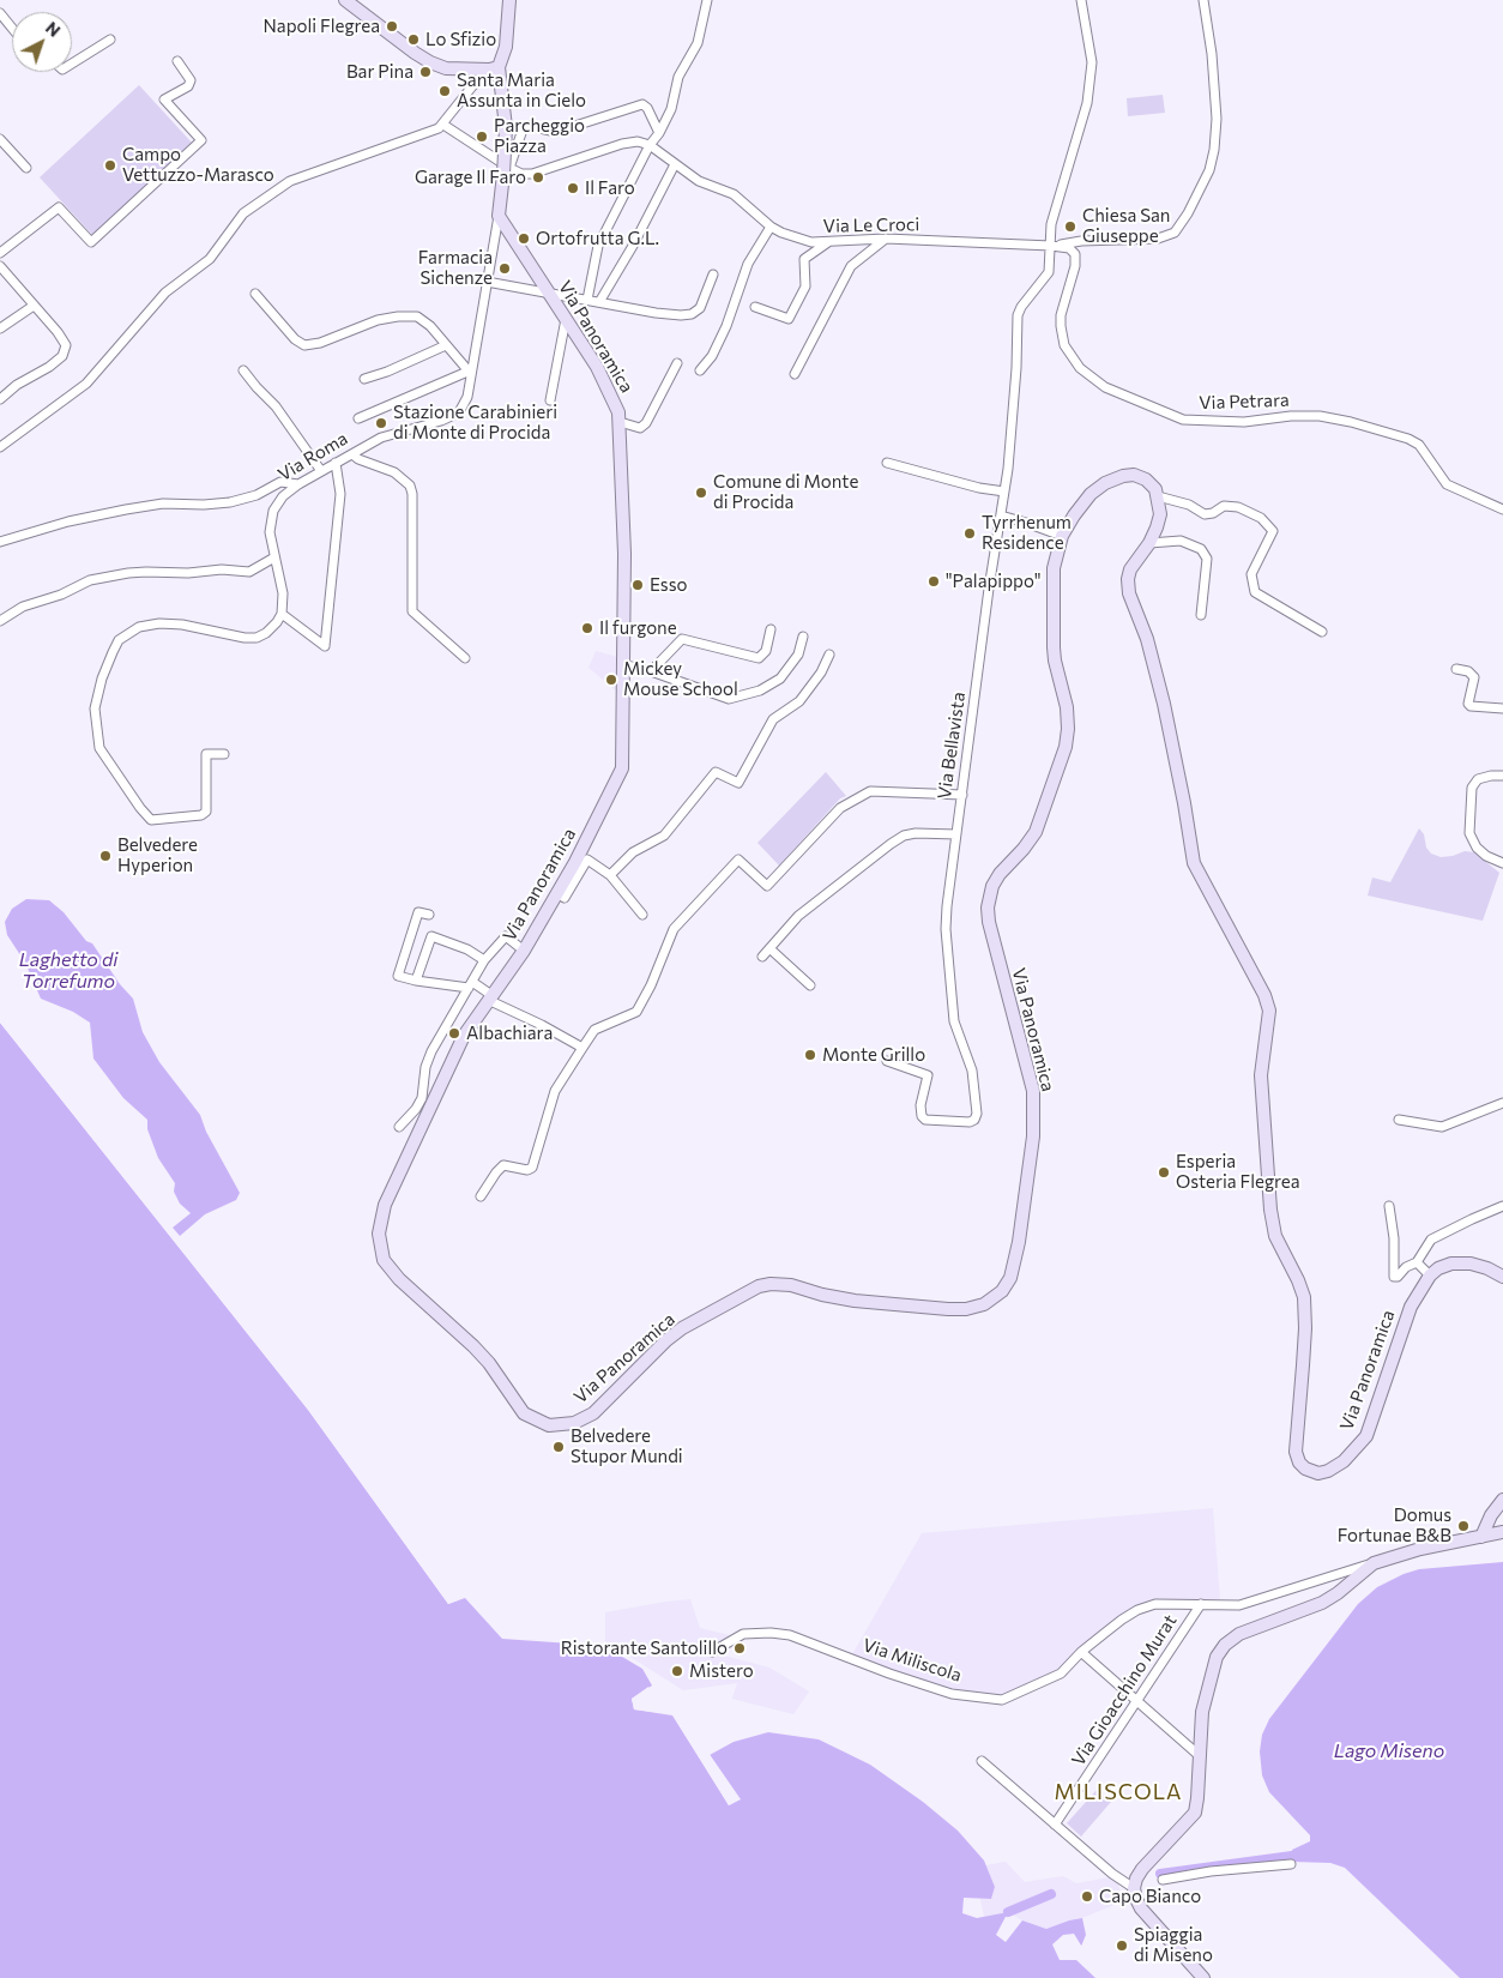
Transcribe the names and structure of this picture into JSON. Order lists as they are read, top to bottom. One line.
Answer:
{"streets":{"street":["Via Le Croci","Via Panoramica","Via Petrara","Via Roma","Via Bellavista","Via Miliscola","Via Gioacchino Murat"]},"crossings":[["Via Le Croci","Via Petrara"],["Via Le Croci","Via Bellavista"],["Via Panoramica","Via Roma"],["Via Petrara","Via Bellavista"],["Via Miliscola","Via Gioacchino Murat"]],"districts":["MILISCOLA"],"water":["Laghetto di Torrefumo","Lago Miseno"],"places":["Napoli Flegrea","Lo Sfizio","Bar Pina","Santa Maria Assunta in Cielo","Parcheggio Piazza","Campo Vettuzzo-Marasco","Garage Il Faro","Il Faro","Chiesa San Giuseppe","Ortofrutta G.L.","Farmacia Sichenze","Stazione Carabinieri di Monte di Procida","Comune di Monte di Procida","Tyrrhenum Residence","\"Palapippo\"","Esso","Il furgone","Mickey Mouse School","Belvedere Hyperion","Albachiara","Monte Grillo","Esperia Osteria Flegrea","Belvedere Stupor Mundi","Domus Fortunae B&B","Ristorante Santolillo","Mistero","Capo Bianco","Spiaggia di Miseno"],"north":"top right"}
